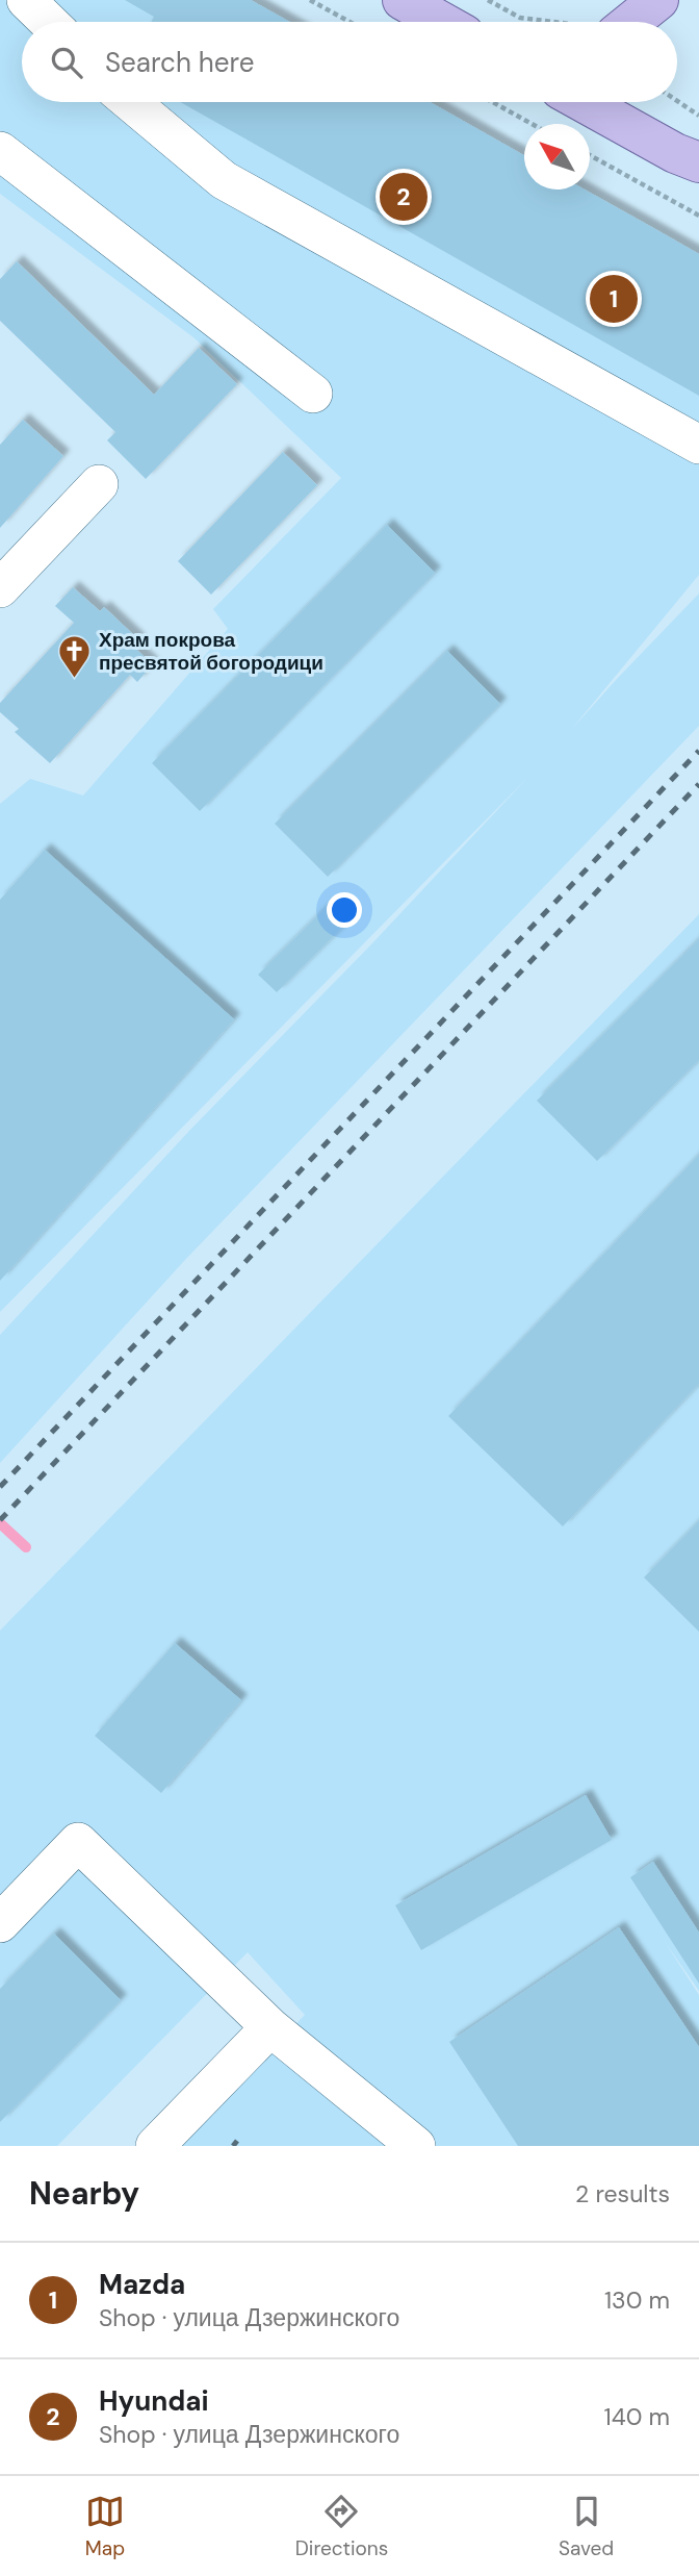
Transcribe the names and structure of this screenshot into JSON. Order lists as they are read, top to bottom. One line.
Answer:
{"places":{"church":["Храм покрова пресвятой богородици"]},"north":"top left","page":{"search":"Search here","pins":["2","1"],"heading":["Nearby","2 results"],"list":[{"mark":"1","name":"Mazda","note":"Shop · улица Дзержинского","value":"130 m"},{"mark":"2","name":"Hyundai","note":"Shop · улица Дзержинского","value":"140 m"}],"nav":["Map","Directions","Saved"]}}
